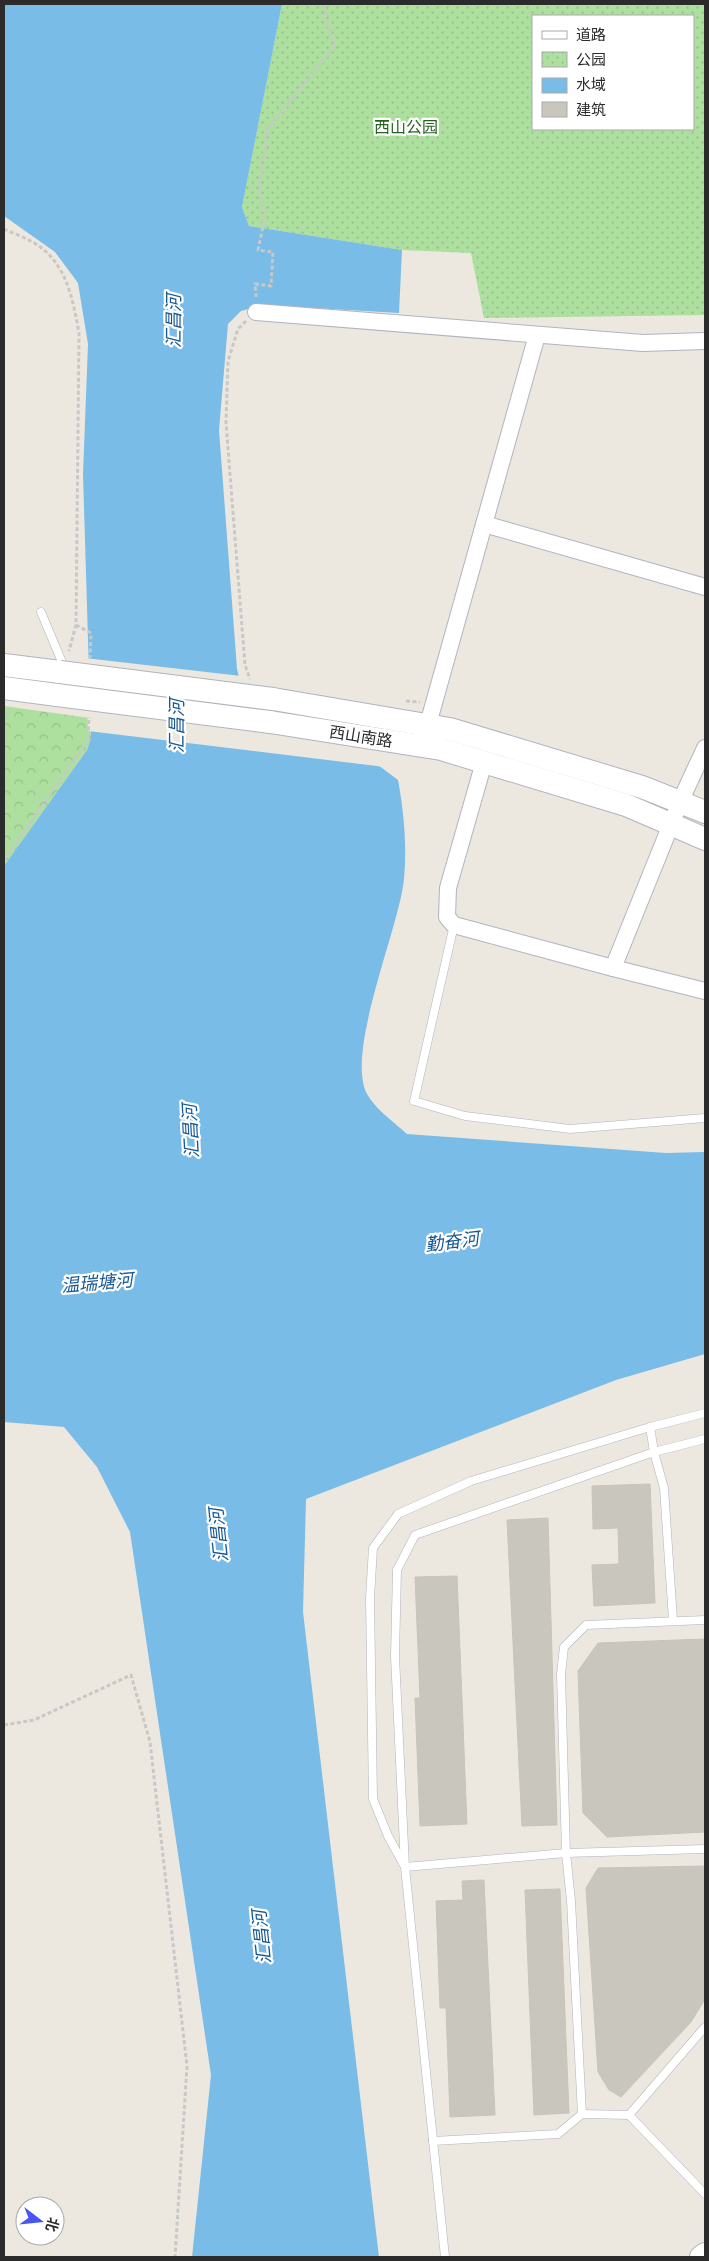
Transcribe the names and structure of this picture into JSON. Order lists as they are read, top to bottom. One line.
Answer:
{"streets":{"main road":["西山南路"]},"water":["汇昌河","勤奋河","温瑞塘河"],"parks":["西山公园"],"legend":["道路","公园","水域","建筑"],"north":"right"}
